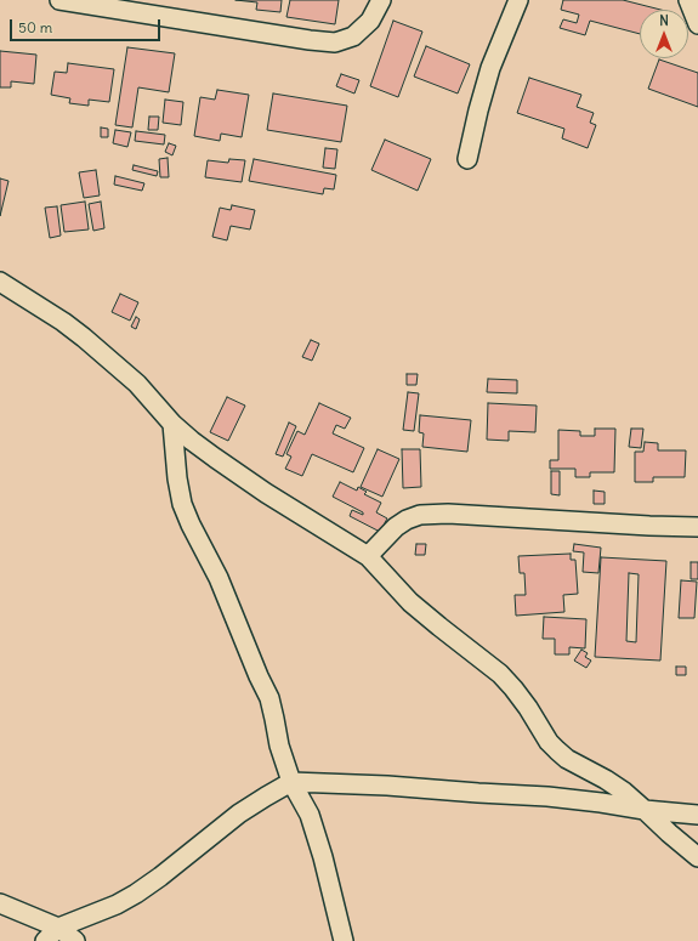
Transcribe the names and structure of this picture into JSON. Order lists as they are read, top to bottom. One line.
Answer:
{"scale_bar":"50 m","north":"top"}
